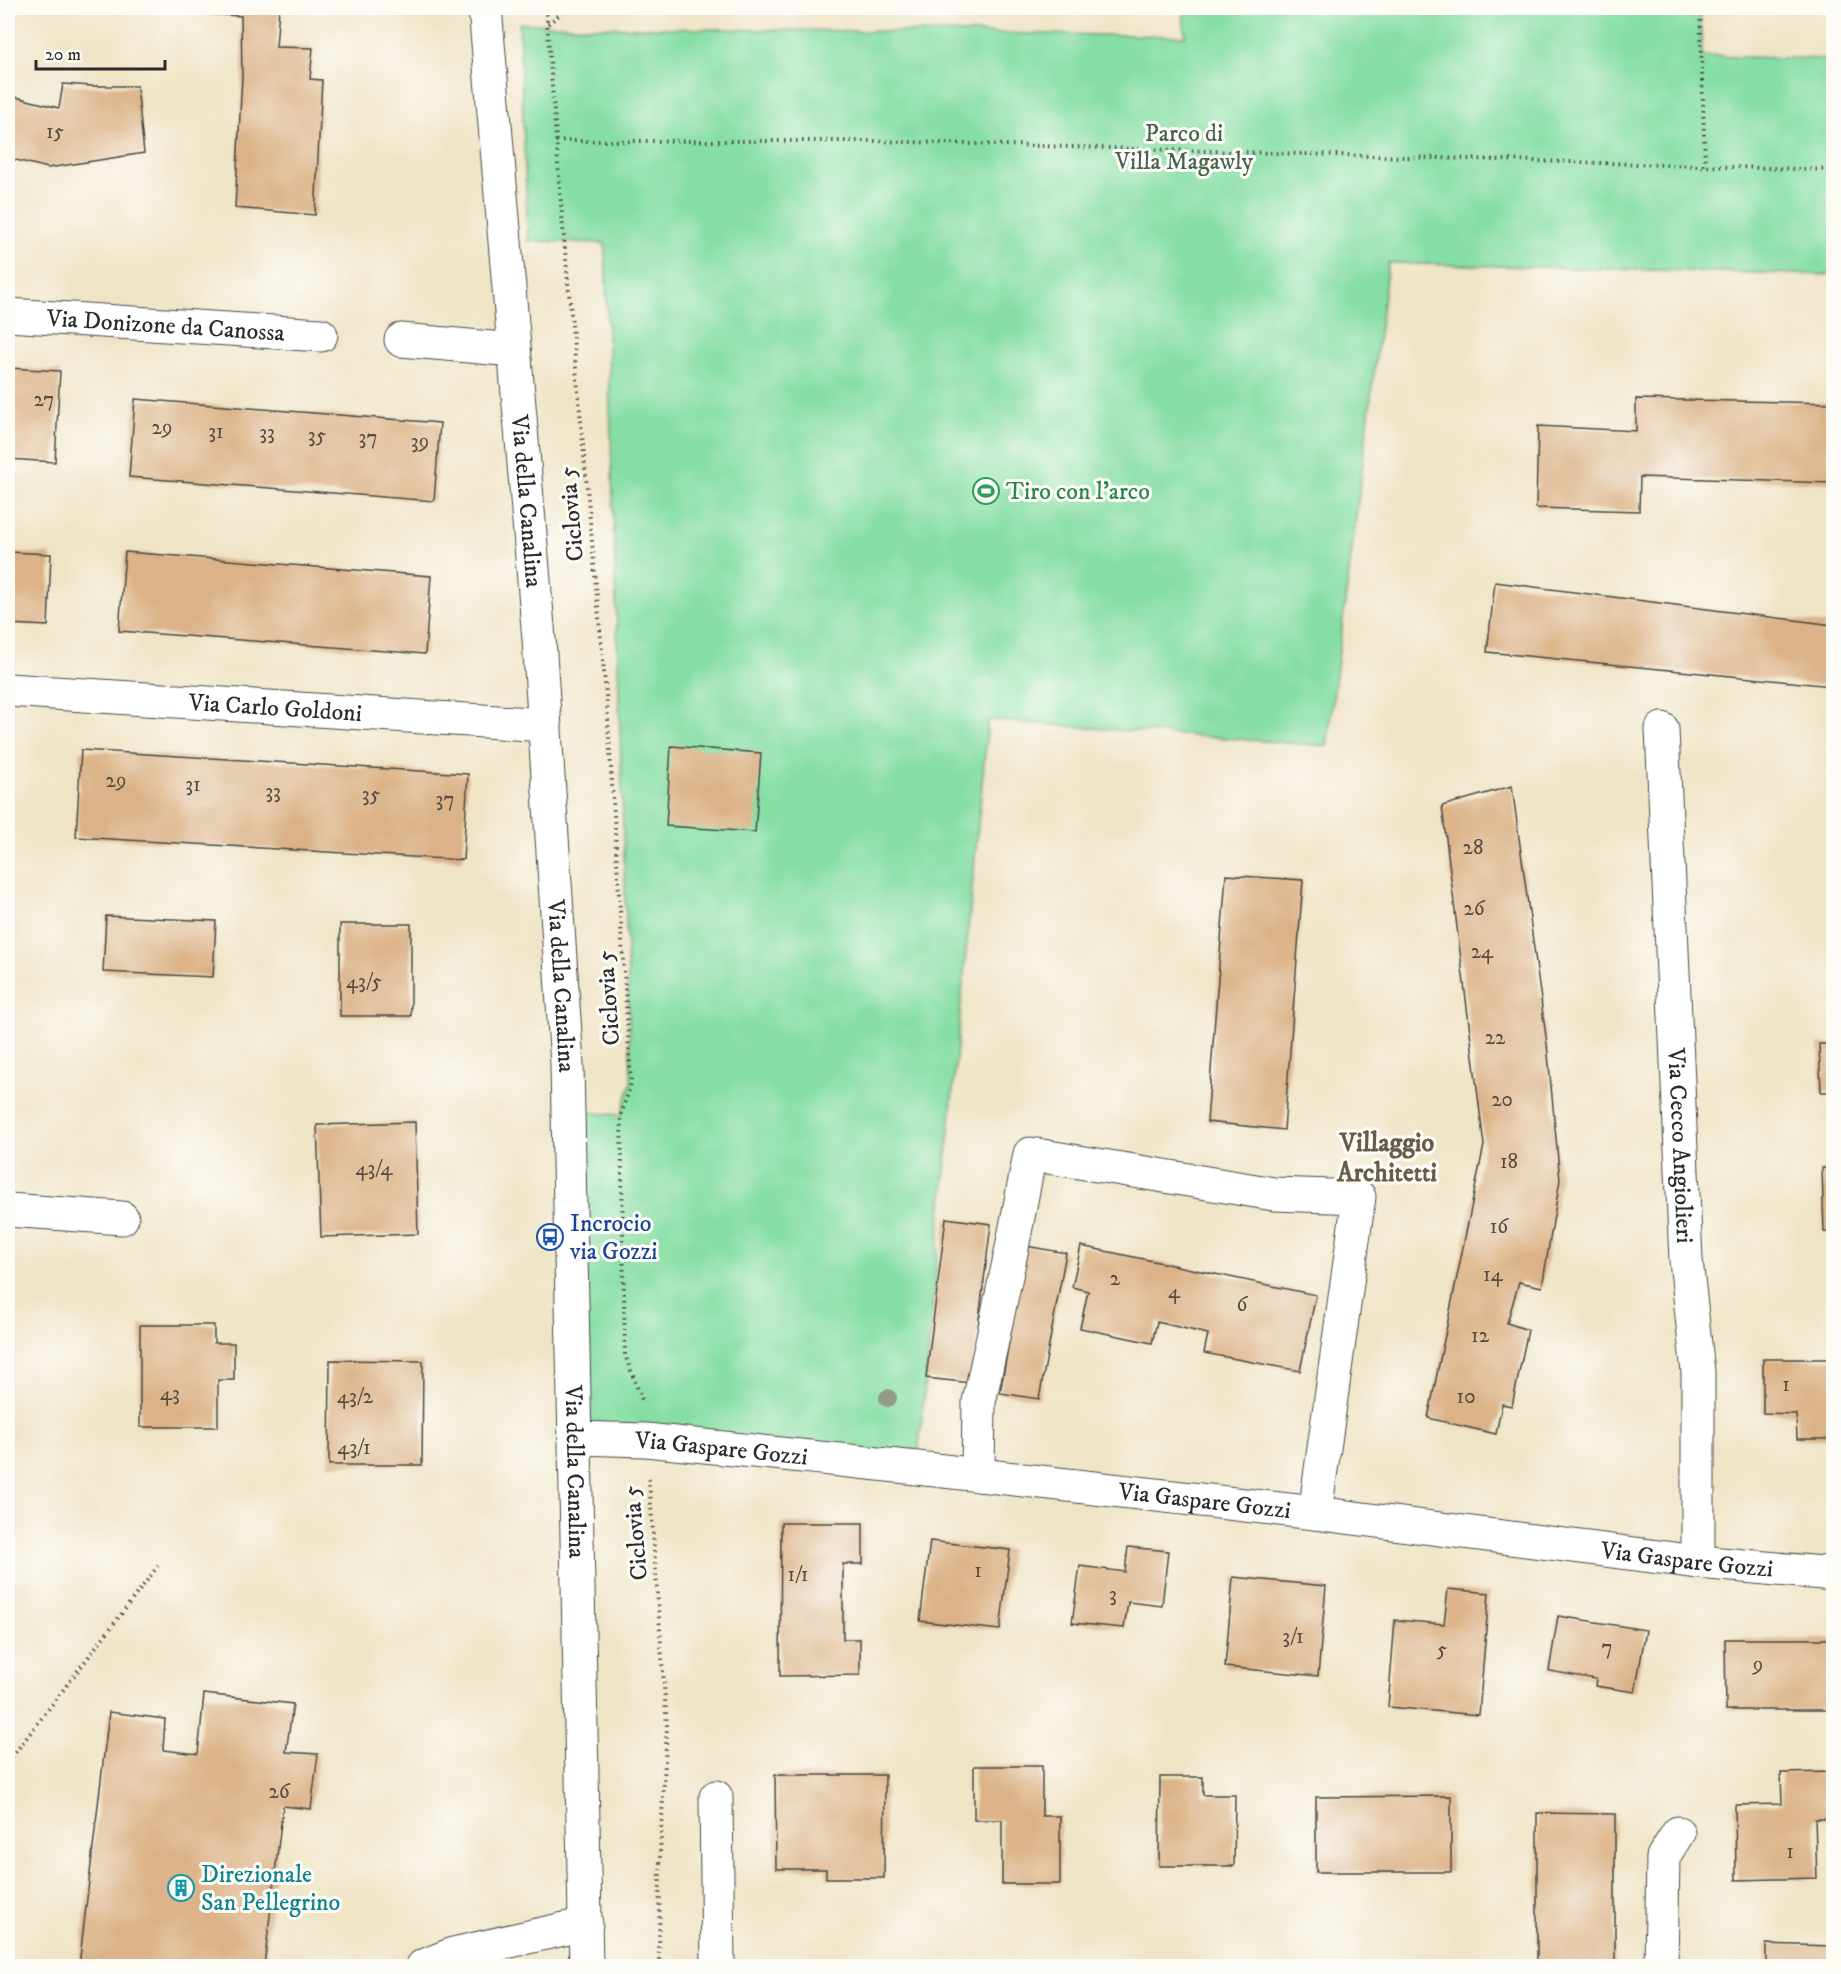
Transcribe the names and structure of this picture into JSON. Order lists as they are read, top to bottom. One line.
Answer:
{"streets":{"street":["Via Donizone da Canossa","Via della Canalina","Via Carlo Goldoni","Via Cecco Angiolieri","Via Gaspare Gozzi"],"path":["Ciclovia 5"]},"crossings":[["Via della Canalina","Via Carlo Goldoni"],["Via della Canalina","Via Gaspare Gozzi"],["Ciclovia 5","Via Gaspare Gozzi"],["Via Cecco Angiolieri","Via Gaspare Gozzi"]],"districts":["Villaggio Architetti"],"parks":["Parco di Villa Magawly"],"places":{"sports":["Tiro con l'arco"],"bus stop":["Incrocio via Gozzi"],"building":["Direzionale San Pellegrino"]},"house_numbers":["15","27","29","31","33","35","37","39","29","31","33","35","37","28","26","24","43/5","22","20","18","43/4","16","14","2","4","6","12","1","43","43/2","10","43/1","1","1/1","3","3/1","7","5","9","26","1"],"scale_bar":"20 m"}
